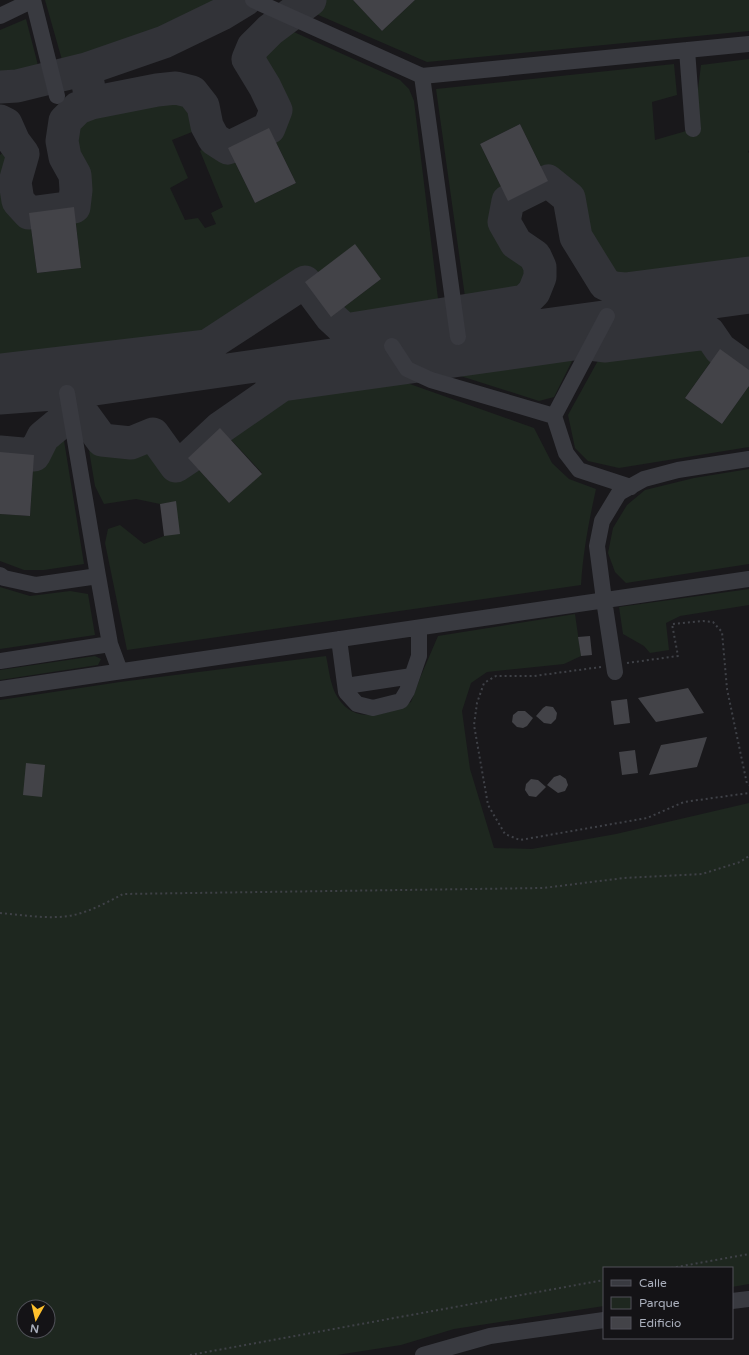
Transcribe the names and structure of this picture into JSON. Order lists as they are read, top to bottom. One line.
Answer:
{"legend":["Calle","Parque","Edificio"],"north":"bottom"}
